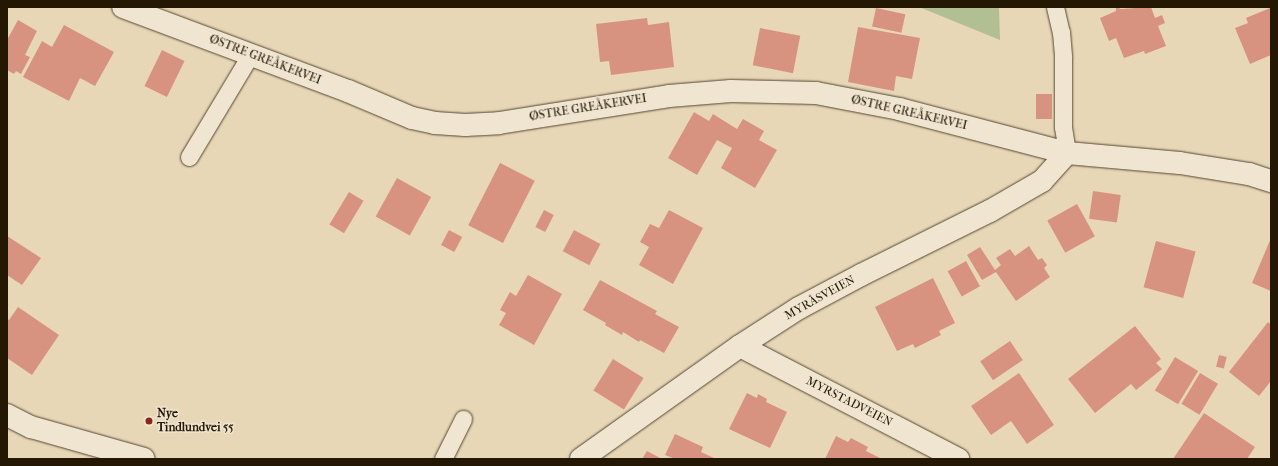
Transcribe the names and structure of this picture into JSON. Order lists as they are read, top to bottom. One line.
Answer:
{"streets":{"street":["ØSTRE GREÅKERVEI","MYRÅSVEIEN","MYRSTADVEIEN"]},"crossings":[["ØSTRE GREÅKERVEI","MYRÅSVEIEN"],["MYRÅSVEIEN","MYRSTADVEIEN"]],"places":["Nye Tindlundvei 55"]}
